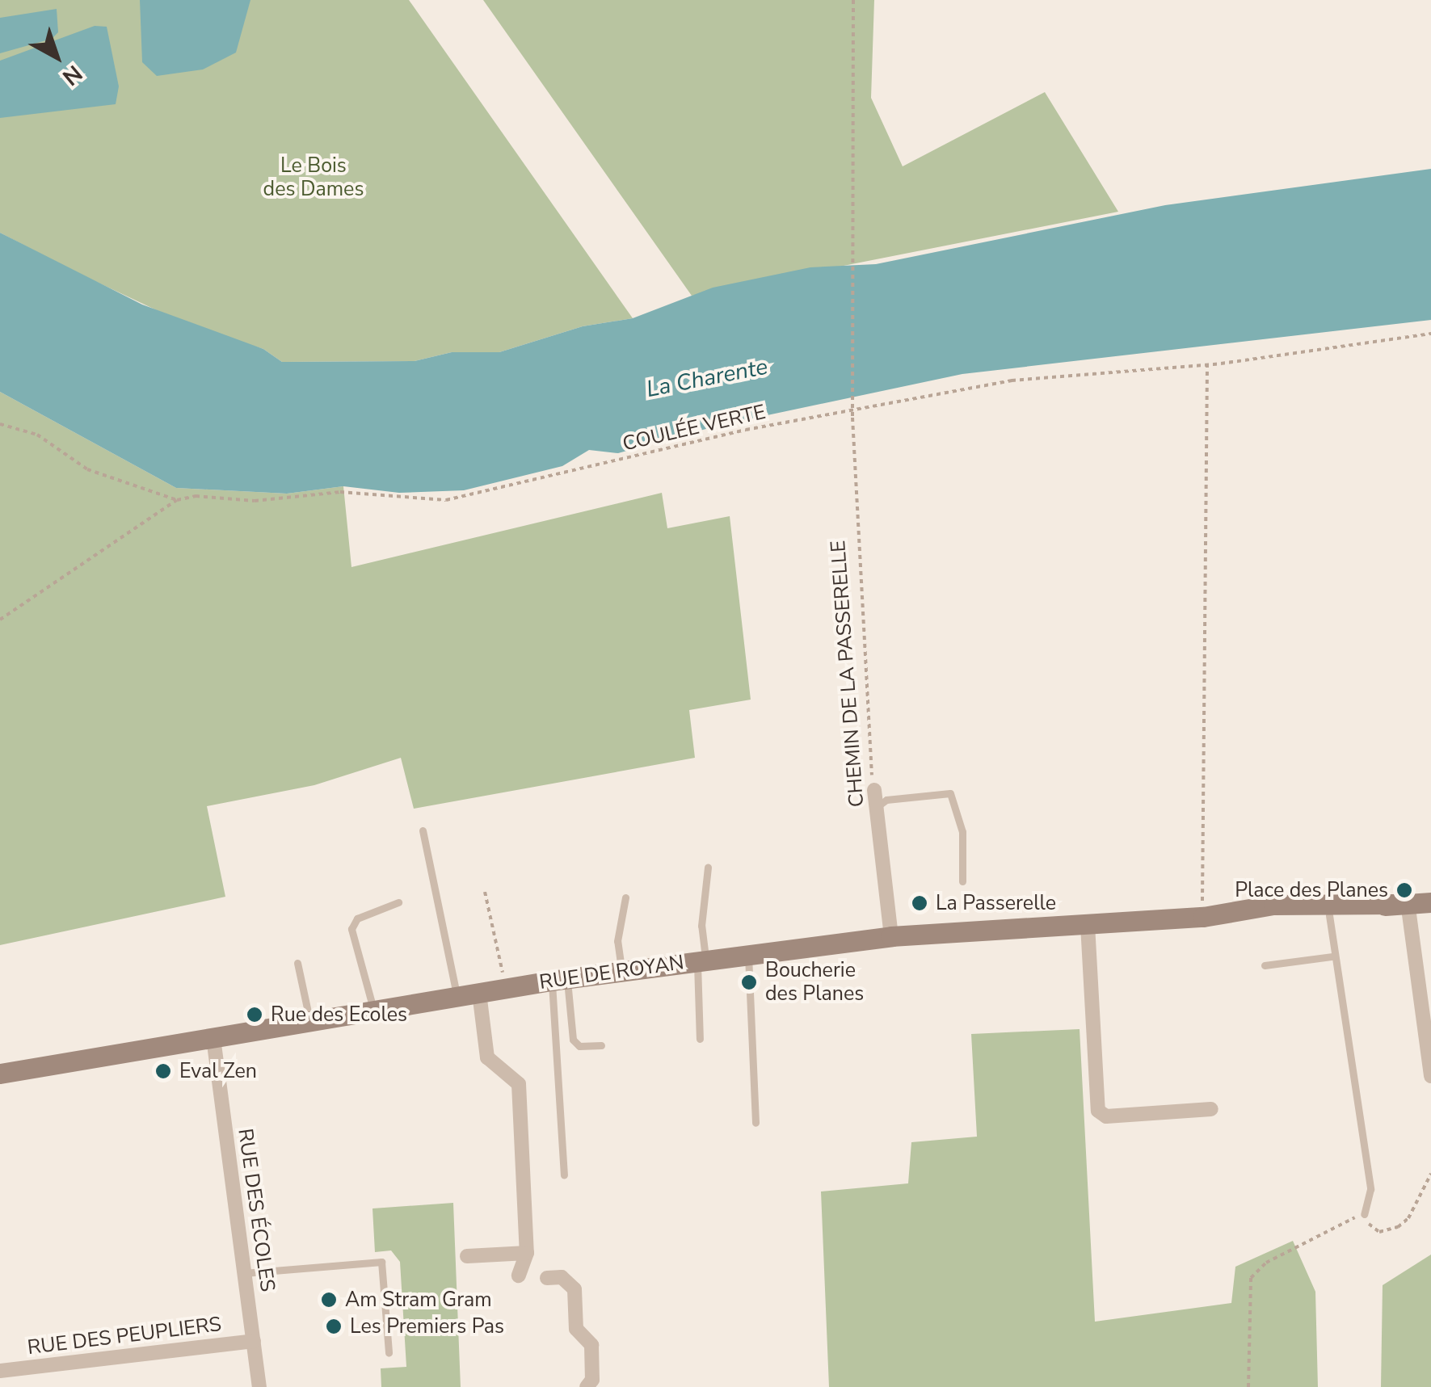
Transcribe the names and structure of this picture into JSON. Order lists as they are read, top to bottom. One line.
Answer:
{"streets":{"main road":["RUE DE ROYAN"],"street":["CHEMIN DE LA PASSERELLE","RUE DES ÉCOLES","RUE DES PEUPLIERS"],"path":["COULÉE VERTE"]},"crossings":[["COULÉE VERTE","CHEMIN DE LA PASSERELLE"],["CHEMIN DE LA PASSERELLE","RUE DE ROYAN"],["RUE DE ROYAN","RUE DES ÉCOLES"],["RUE DES ÉCOLES","RUE DES PEUPLIERS"]],"water":["La Charente"],"parks":["Le Bois des Dames"],"places":["Place des Planes","La Passerelle","Boucherie des Planes","Rue des Ecoles","Eval Zen","Am Stram Gram","Les Premiers Pas"],"north":"bottom right"}
